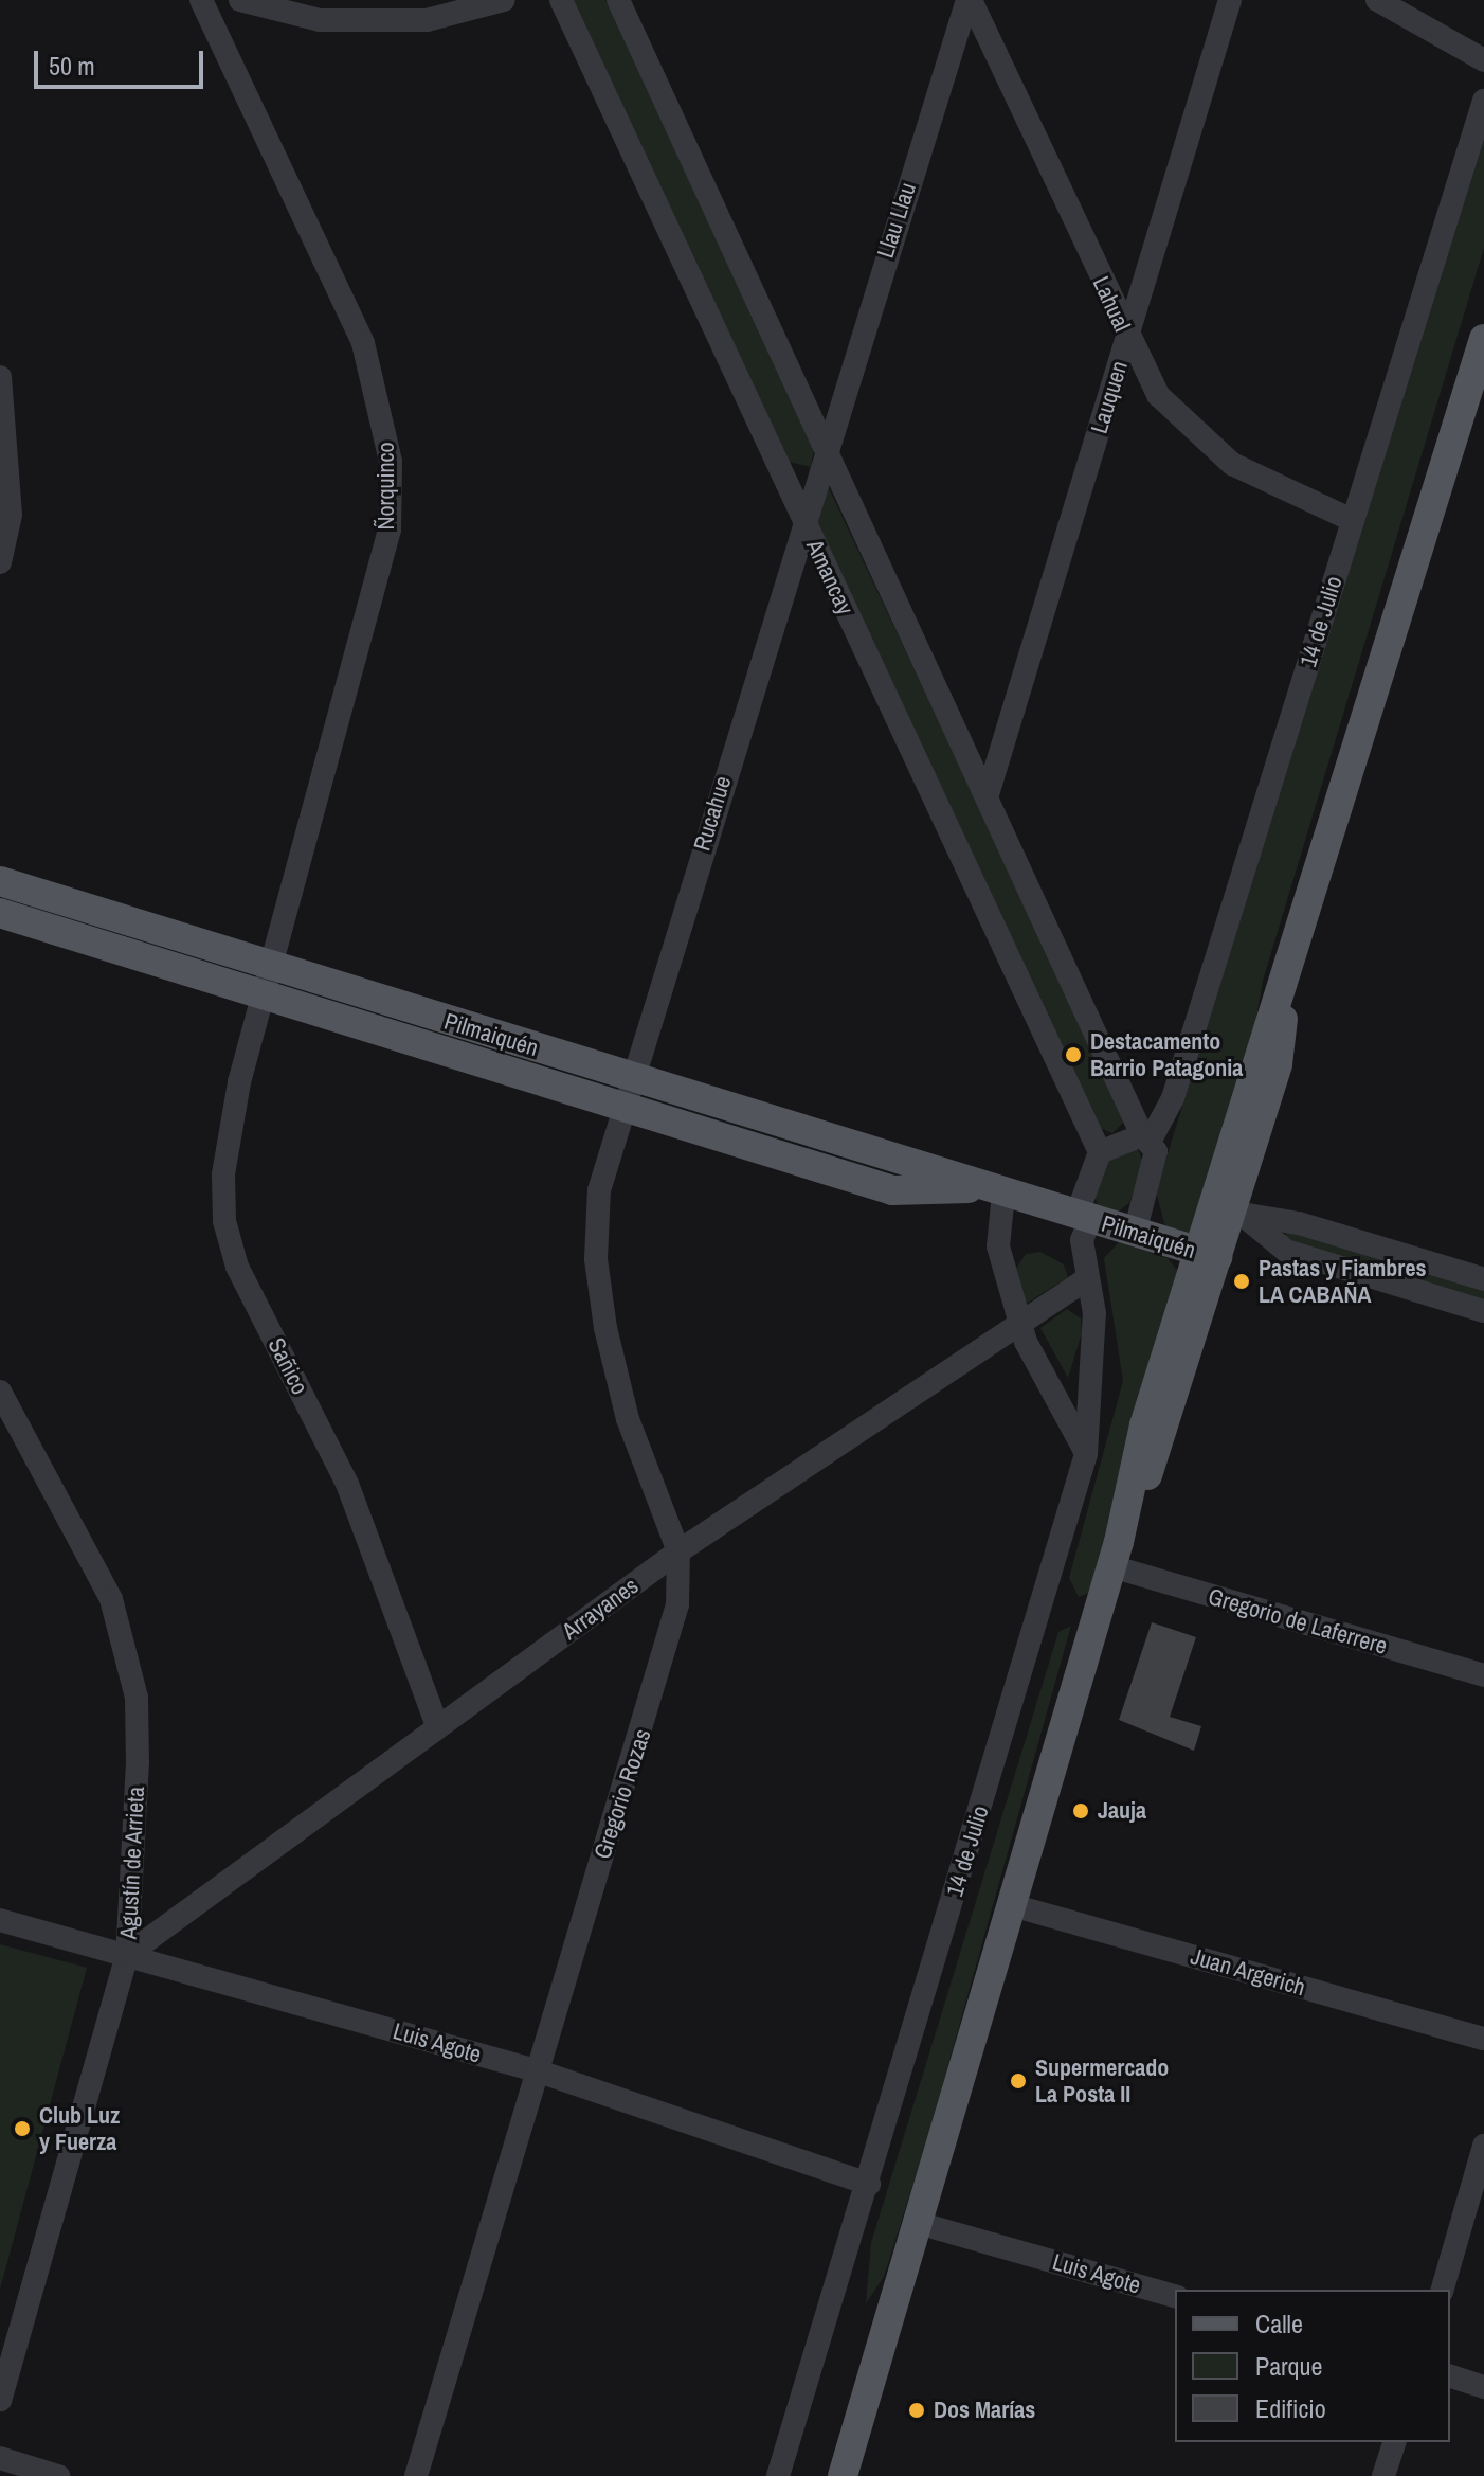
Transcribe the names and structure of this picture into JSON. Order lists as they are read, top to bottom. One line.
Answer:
{"streets":{"main road":["Pilmaiquén"],"street":["Llau Llau","Lahual","Lauquen","Ñorquinco","Amancay","14 de Julio","Rucahue","Sañico","Arrayanes","Gregorio de Laferrere","Gregorio Rozas","Agustín de Arrieta","Juan Argerich","Luis Agote"]},"crossings":[["Llau Llau","Lahual"],["Llau Llau","Amancay"],["Llau Llau","Rucahue"],["Lahual","Lauquen"],["Lahual","14 de Julio"],["Ñorquinco","Pilmaiquén"],["Ñorquinco","Sañico"],["Amancay","14 de Julio"],["Amancay","Rucahue"],["14 de Julio","Pilmaiquén"],["14 de Julio","Arrayanes"],["14 de Julio","Luis Agote"],["Rucahue","Pilmaiquén"],["Rucahue","Gregorio Rozas"],["Pilmaiquén","Sañico"],["Pilmaiquén","Gregorio Rozas"],["Sañico","Arrayanes"],["Arrayanes","Gregorio Rozas"],["Arrayanes","Agustín de Arrieta"],["Arrayanes","Luis Agote"],["Gregorio Rozas","Luis Agote"],["Agustín de Arrieta","Luis Agote"]],"places":["Destacamento Barrio Patagonia","Pastas y Fiambres LA CABAÑA","Jauja","Supermercado La Posta II","Club Luz y Fuerza","Dos Marías"],"legend":["Calle","Parque","Edificio"],"scale_bar":"50 m"}
